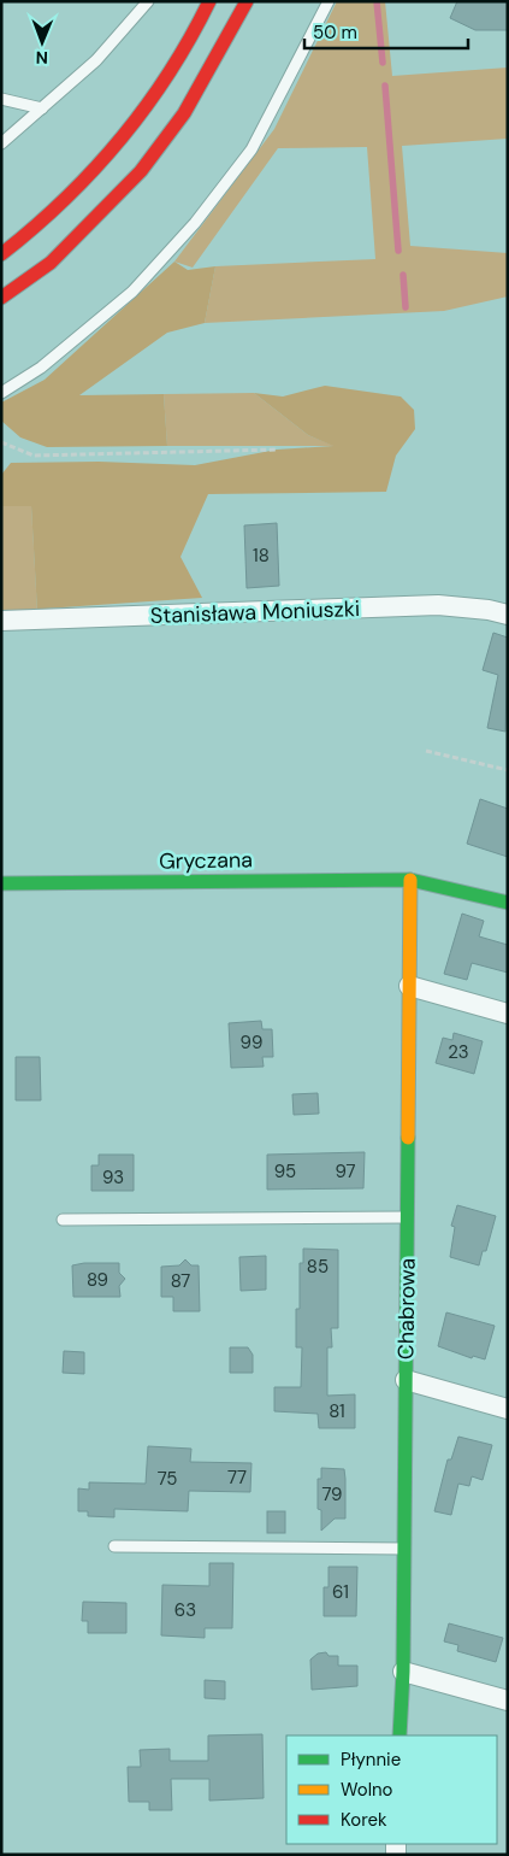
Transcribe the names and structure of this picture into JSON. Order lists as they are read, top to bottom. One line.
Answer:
{"streets":{"main road":["Gryczana","Chabrowa"],"street":["Stanisława Moniuszki"]},"crossings":[["Gryczana","Chabrowa"]],"house_numbers":["18","99","23","95","97","93","85","89","87","81","77","75","79","61","63"],"legend":["Płynnie","Wolno","Korek"],"scale_bar":"50 m","north":"bottom"}
